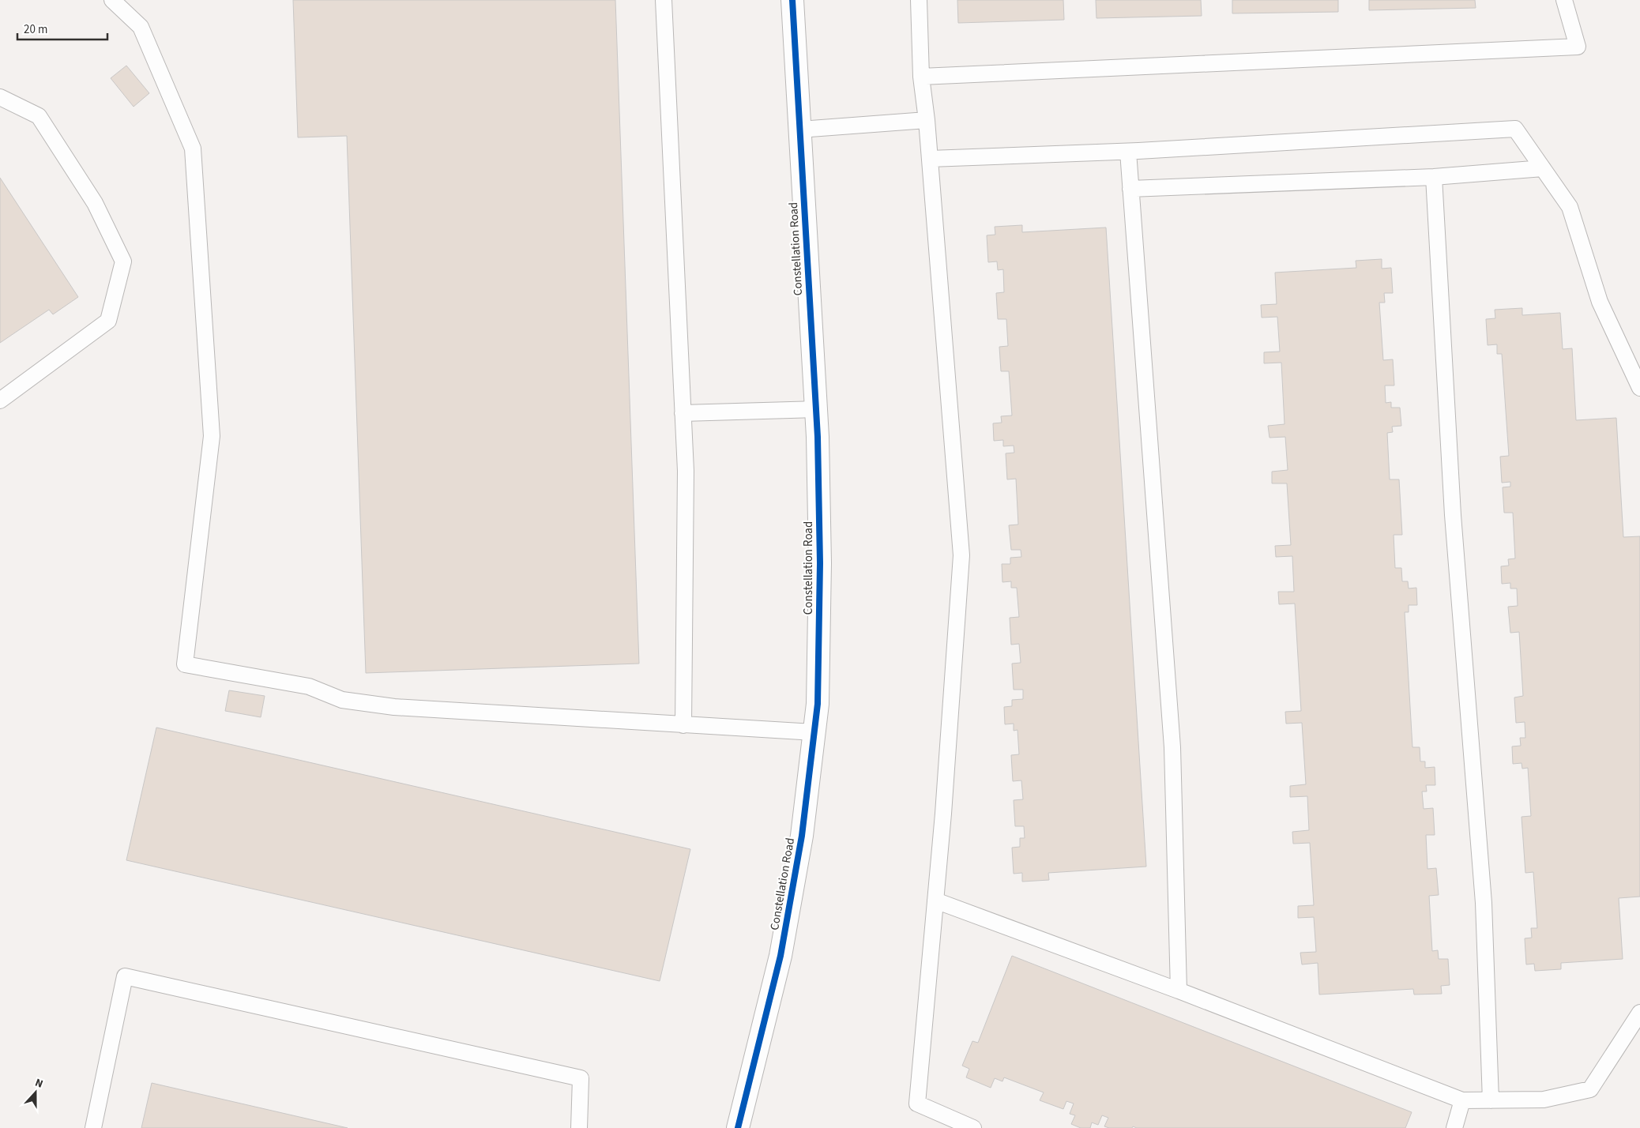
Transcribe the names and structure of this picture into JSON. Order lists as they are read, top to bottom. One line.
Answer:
{"streets":{"street":["Constellation Road"]},"scale_bar":"20 m","north":"top"}
